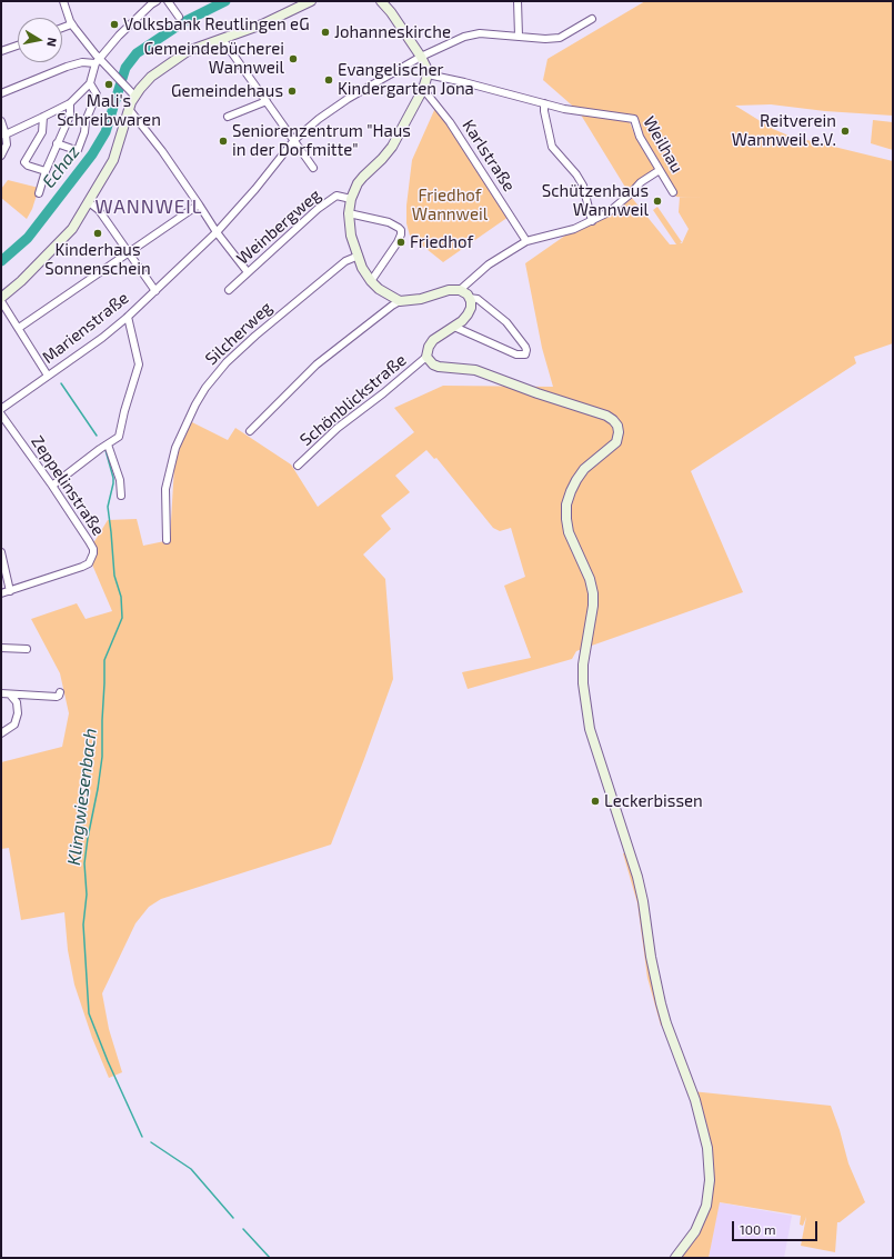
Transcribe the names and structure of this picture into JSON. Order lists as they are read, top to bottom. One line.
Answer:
{"streets":{"street":["Weilhau","Karlstraße","Weinbergweg","Marienstraße","Silcherweg","Schönblickstraße","Zeppelinstraße"]},"districts":["WANNWEIL"],"water":["Echaz","Klingwiesenbach"],"parks":["Friedhof Wannweil"],"places":["Volksbank Reutlingen eG","Johanneskirche","Gemeindebücherei Wannweil","Evangelischer Kindergarten Jona","Mali's Schreibwaren","Gemeindehaus","Reitverein Wannweil e.V.","Seniorenzentrum \"Haus in der Dorfmitte\"","Schützenhaus Wannweil","Kinderhaus Sonnenschein","Friedhof","Leckerbissen"],"scale_bar":"100 m","north":"right"}
